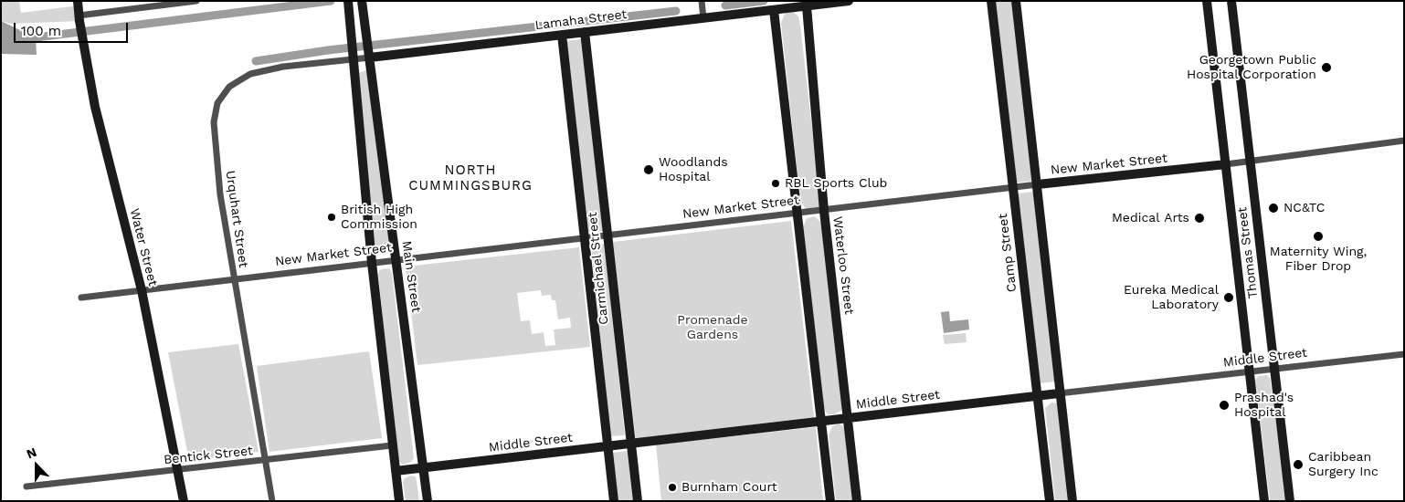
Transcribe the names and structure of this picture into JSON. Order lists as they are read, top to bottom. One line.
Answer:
{"streets":{"street":["Lamaha Street","New Market Street","Urquhart Street","Water Street","Camp Street","Thomas Street","Waterloo Street","Carmichael Street","Main Street","Middle Street","Bentick Street"]},"crossings":[["Lamaha Street","Urquhart Street"],["Lamaha Street","Waterloo Street"],["Lamaha Street","Carmichael Street"],["Lamaha Street","Main Street"],["New Market Street","Urquhart Street"],["New Market Street","Water Street"],["New Market Street","Camp Street"],["New Market Street","Thomas Street"],["New Market Street","Waterloo Street"],["New Market Street","Carmichael Street"],["New Market Street","Main Street"],["Urquhart Street","Main Street"],["Urquhart Street","Bentick Street"],["Water Street","Bentick Street"],["Camp Street","Middle Street"],["Thomas Street","Middle Street"],["Waterloo Street","Middle Street"],["Carmichael Street","Middle Street"],["Main Street","Middle Street"]],"districts":["NORTH CUMMINGSBURG"],"parks":["Promenade Gardens"],"places":["Georgetown Public Hospital Corporation","Woodlands Hospital","RBL Sports Club","NC&TC","British High Commission","Medical Arts","Maternity Wing, Fiber Drop","Eureka Medical Laboratory","Prashad's Hospital","Caribbean Surgery Inc","Burnham Court"],"scale_bar":"100 m","north":"top"}
